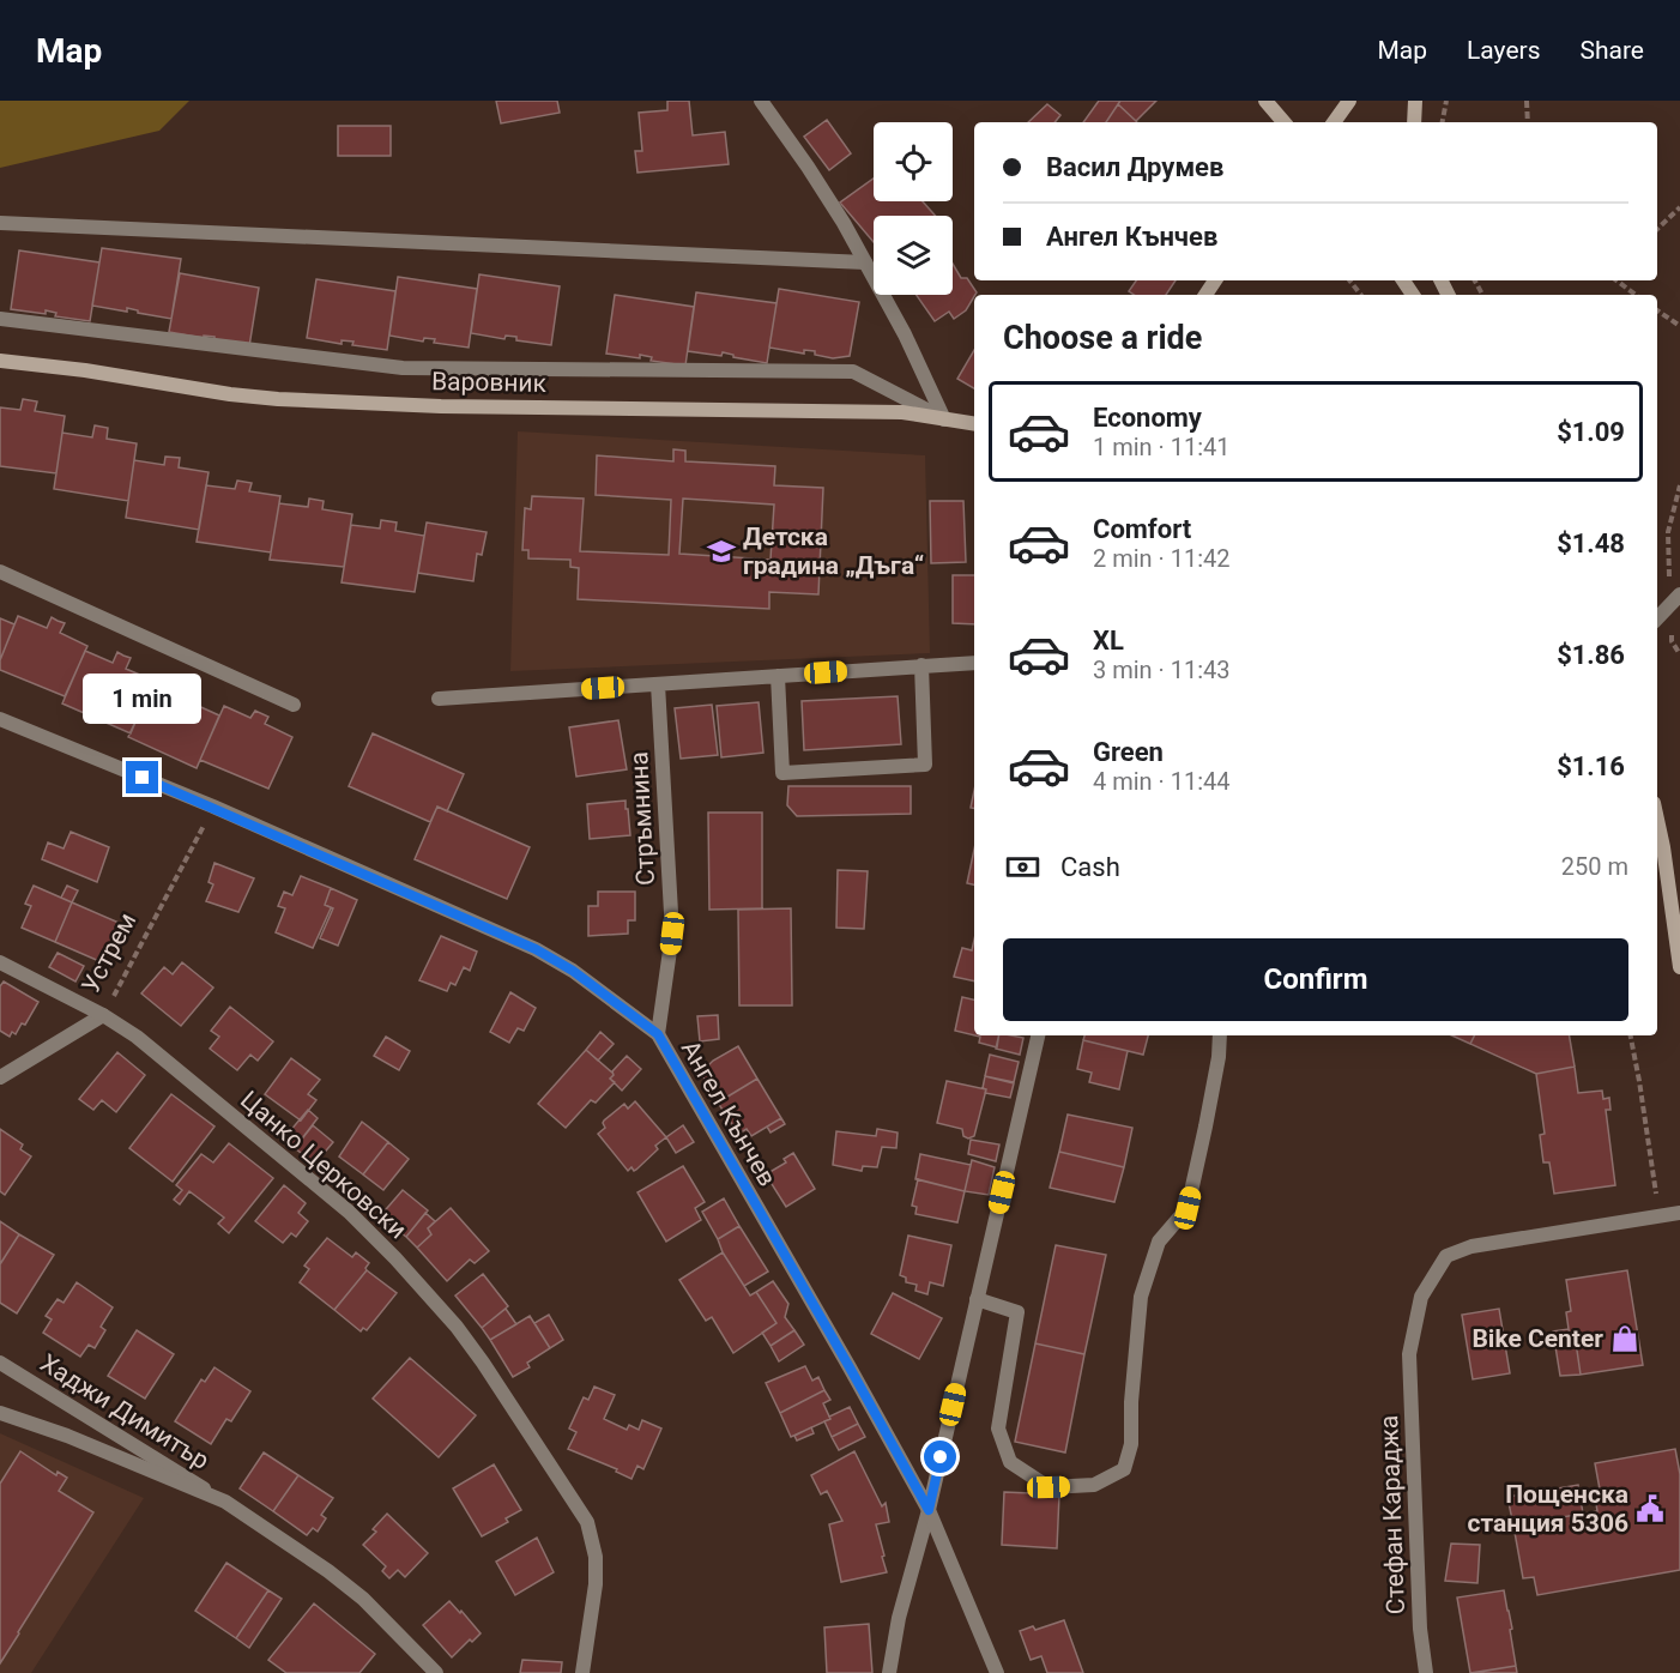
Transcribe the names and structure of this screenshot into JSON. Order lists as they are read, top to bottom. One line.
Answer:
{"streets":{"street":["Варовник","Стръмнина","Устрем","Ангел Кънчев","Цанко Церковски","Хаджи Димитър","Стефан Караджа"]},"crossings":[["Стръмнина","Ангел Кънчев"],["Устрем","Ангел Кънчев"],["Устрем","Цанко Церковски"]],"places":{"school or university":["Детска градина „Дъга“"],"shop":["Bike Center"],"public building":["Пощенска станция 5306"]},"page":{"header":"Map","nav":["Map","Layers","Share"],"banner":["Васил Друмев","Ангел Кънчев"],"heading":"Choose a ride","list":[{"name":"Economy","note":"1 min · 11:41","value":"$1.09"},{"name":"Comfort","note":"2 min · 11:42","value":"$1.48"},{"name":"XL","note":"3 min · 11:43","value":"$1.86"},{"name":"Green","note":"4 min · 11:44","value":"$1.16"}],"bubble":"1 min","pay":["Cash","250 m"],"buttons":"Confirm"}}
